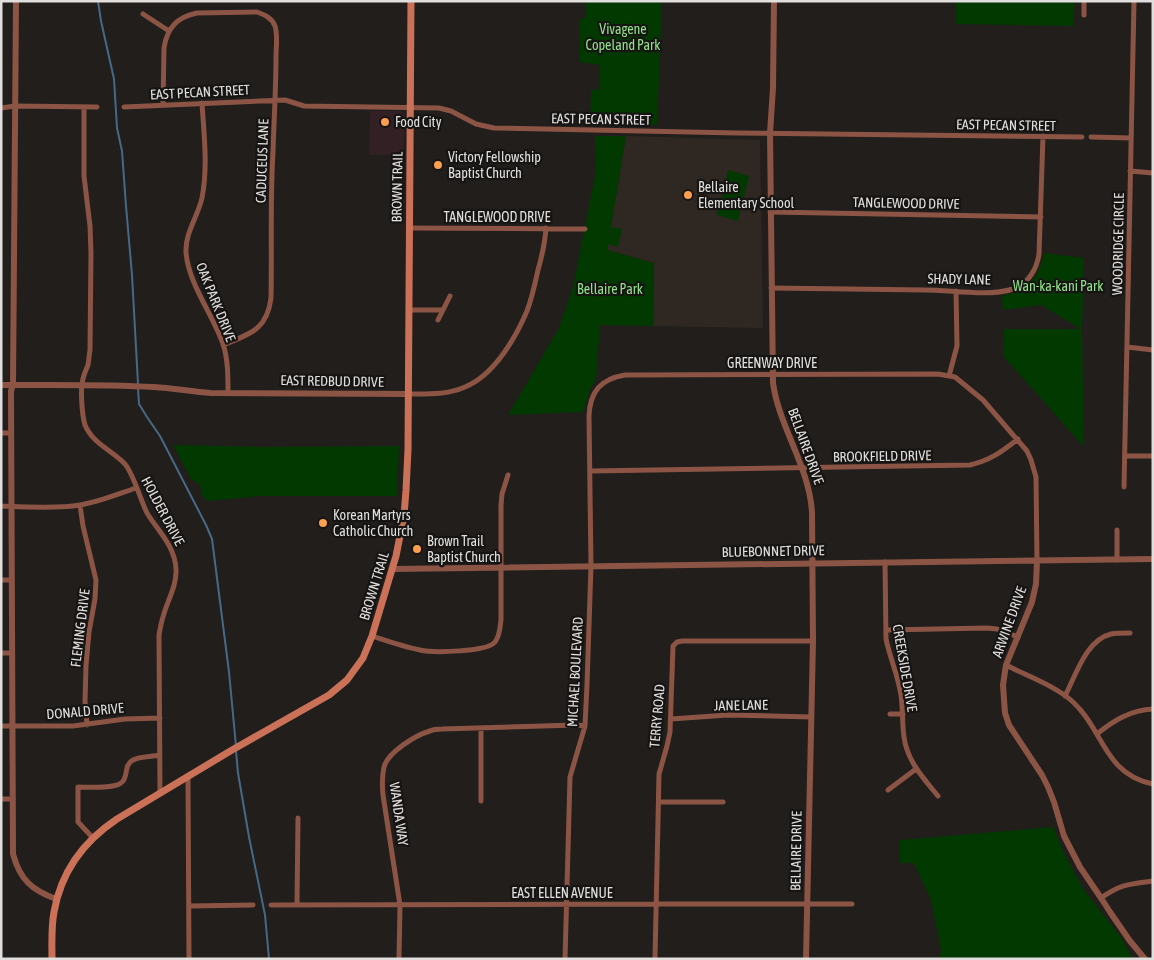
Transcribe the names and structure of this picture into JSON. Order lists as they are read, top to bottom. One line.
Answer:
{"streets":{"main road":["BROWN TRAIL"],"street":["EAST PECAN STREET","CADUCEUS LANE","TANGLEWOOD DRIVE","WOODRIDGE CIRCLE","SHADY LANE","OAK PARK DRIVE","GREENWAY DRIVE","EAST REDBUD DRIVE","BELLAIRE DRIVE","BROOKFIELD DRIVE","HOLDER DRIVE","BLUEBONNET DRIVE","ARWINE DRIVE","FLEMING DRIVE","CREEKSIDE DRIVE","MICHAEL BOULEVARD","JANE LANE","DONALD DRIVE","TERRY ROAD","WANDA WAY","EAST ELLEN AVENUE"]},"crossings":[["EAST PECAN STREET","CADUCEUS LANE"],["EAST PECAN STREET","BROWN TRAIL"],["EAST PECAN STREET","SHADY LANE"],["EAST PECAN STREET","OAK PARK DRIVE"],["EAST PECAN STREET","BELLAIRE DRIVE"],["CADUCEUS LANE","OAK PARK DRIVE"],["BROWN TRAIL","TANGLEWOOD DRIVE"],["BROWN TRAIL","EAST REDBUD DRIVE"],["BROWN TRAIL","HOLDER DRIVE"],["BROWN TRAIL","BLUEBONNET DRIVE"],["TANGLEWOOD DRIVE","SHADY LANE"],["TANGLEWOOD DRIVE","EAST REDBUD DRIVE"],["TANGLEWOOD DRIVE","BELLAIRE DRIVE"],["SHADY LANE","BELLAIRE DRIVE"],["OAK PARK DRIVE","EAST REDBUD DRIVE"],["GREENWAY DRIVE","BELLAIRE DRIVE"],["GREENWAY DRIVE","ARWINE DRIVE"],["GREENWAY DRIVE","MICHAEL BOULEVARD"],["EAST REDBUD DRIVE","HOLDER DRIVE"],["BELLAIRE DRIVE","BROOKFIELD DRIVE"],["BELLAIRE DRIVE","BLUEBONNET DRIVE"],["BELLAIRE DRIVE","JANE LANE"],["BELLAIRE DRIVE","TERRY ROAD"],["BELLAIRE DRIVE","EAST ELLEN AVENUE"],["BROOKFIELD DRIVE","ARWINE DRIVE"],["BROOKFIELD DRIVE","MICHAEL BOULEVARD"],["HOLDER DRIVE","DONALD DRIVE"],["BLUEBONNET DRIVE","ARWINE DRIVE"],["BLUEBONNET DRIVE","CREEKSIDE DRIVE"],["BLUEBONNET DRIVE","MICHAEL BOULEVARD"],["FLEMING DRIVE","DONALD DRIVE"],["MICHAEL BOULEVARD","WANDA WAY"],["MICHAEL BOULEVARD","EAST ELLEN AVENUE"],["JANE LANE","TERRY ROAD"],["TERRY ROAD","EAST ELLEN AVENUE"],["WANDA WAY","EAST ELLEN AVENUE"]],"parks":["Vivagene Copeland Park","Wan-ka-kani Park","Bellaire Park"],"places":["Food City","Victory Fellowship Baptist Church","Bellaire Elementary School","Korean Martyrs Catholic Church","Brown Trail Baptist Church"]}
